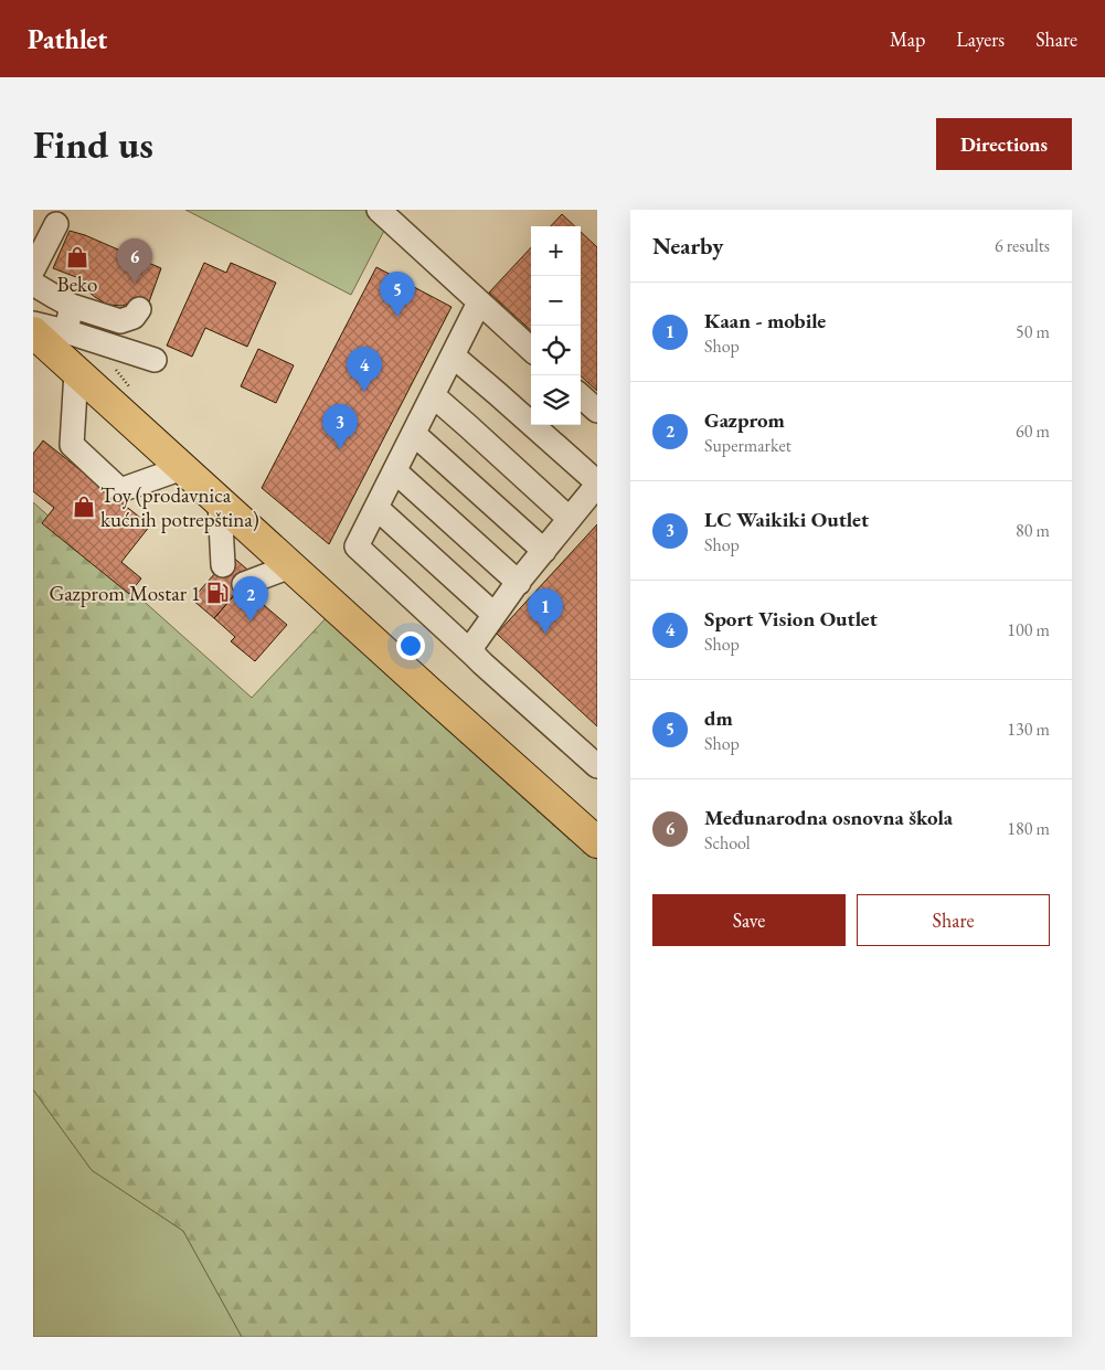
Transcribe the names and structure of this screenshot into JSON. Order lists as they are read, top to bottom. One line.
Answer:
{"places":{"shop":["Beko","Toy (prodavnica kućnih potrepština)"],"fuel station":["Gazprom Mostar 1"]},"page":{"header":"Pathlet","nav":["Map","Layers","Share"],"buttons":["Directions",["Save","Share"]],"title":"Find us","heading":["Nearby","6 results"],"map_buttons":["+","−"],"pins":["6","5","4","3","2","1"],"list":[{"mark":"1","name":"Kaan - mobile","note":"Shop","value":"50 m"},{"mark":"2","name":"Gazprom","note":"Supermarket","value":"60 m"},{"mark":"3","name":"LC Waikiki Outlet","note":"Shop","value":"80 m"},{"mark":"4","name":"Sport Vision Outlet","note":"Shop","value":"100 m"},{"mark":"5","name":"dm","note":"Shop","value":"130 m"},{"mark":"6","name":"Međunarodna osnovna škola","note":"School","value":"180 m"}]}}
